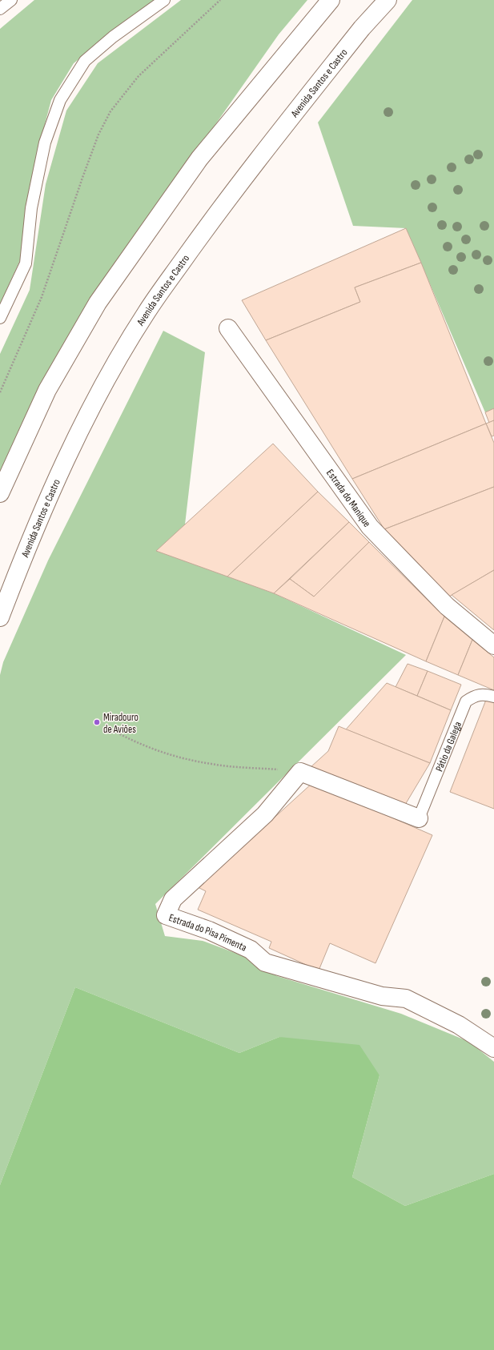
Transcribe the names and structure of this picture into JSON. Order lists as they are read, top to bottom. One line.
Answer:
{"streets":{"main road":["Avenida Santos e Castro","Estrada do Manique","Estrada do Pisa Pimenta"],"lane":["Pátio da Galega"]},"places":["Miradouro de Aviões"]}
